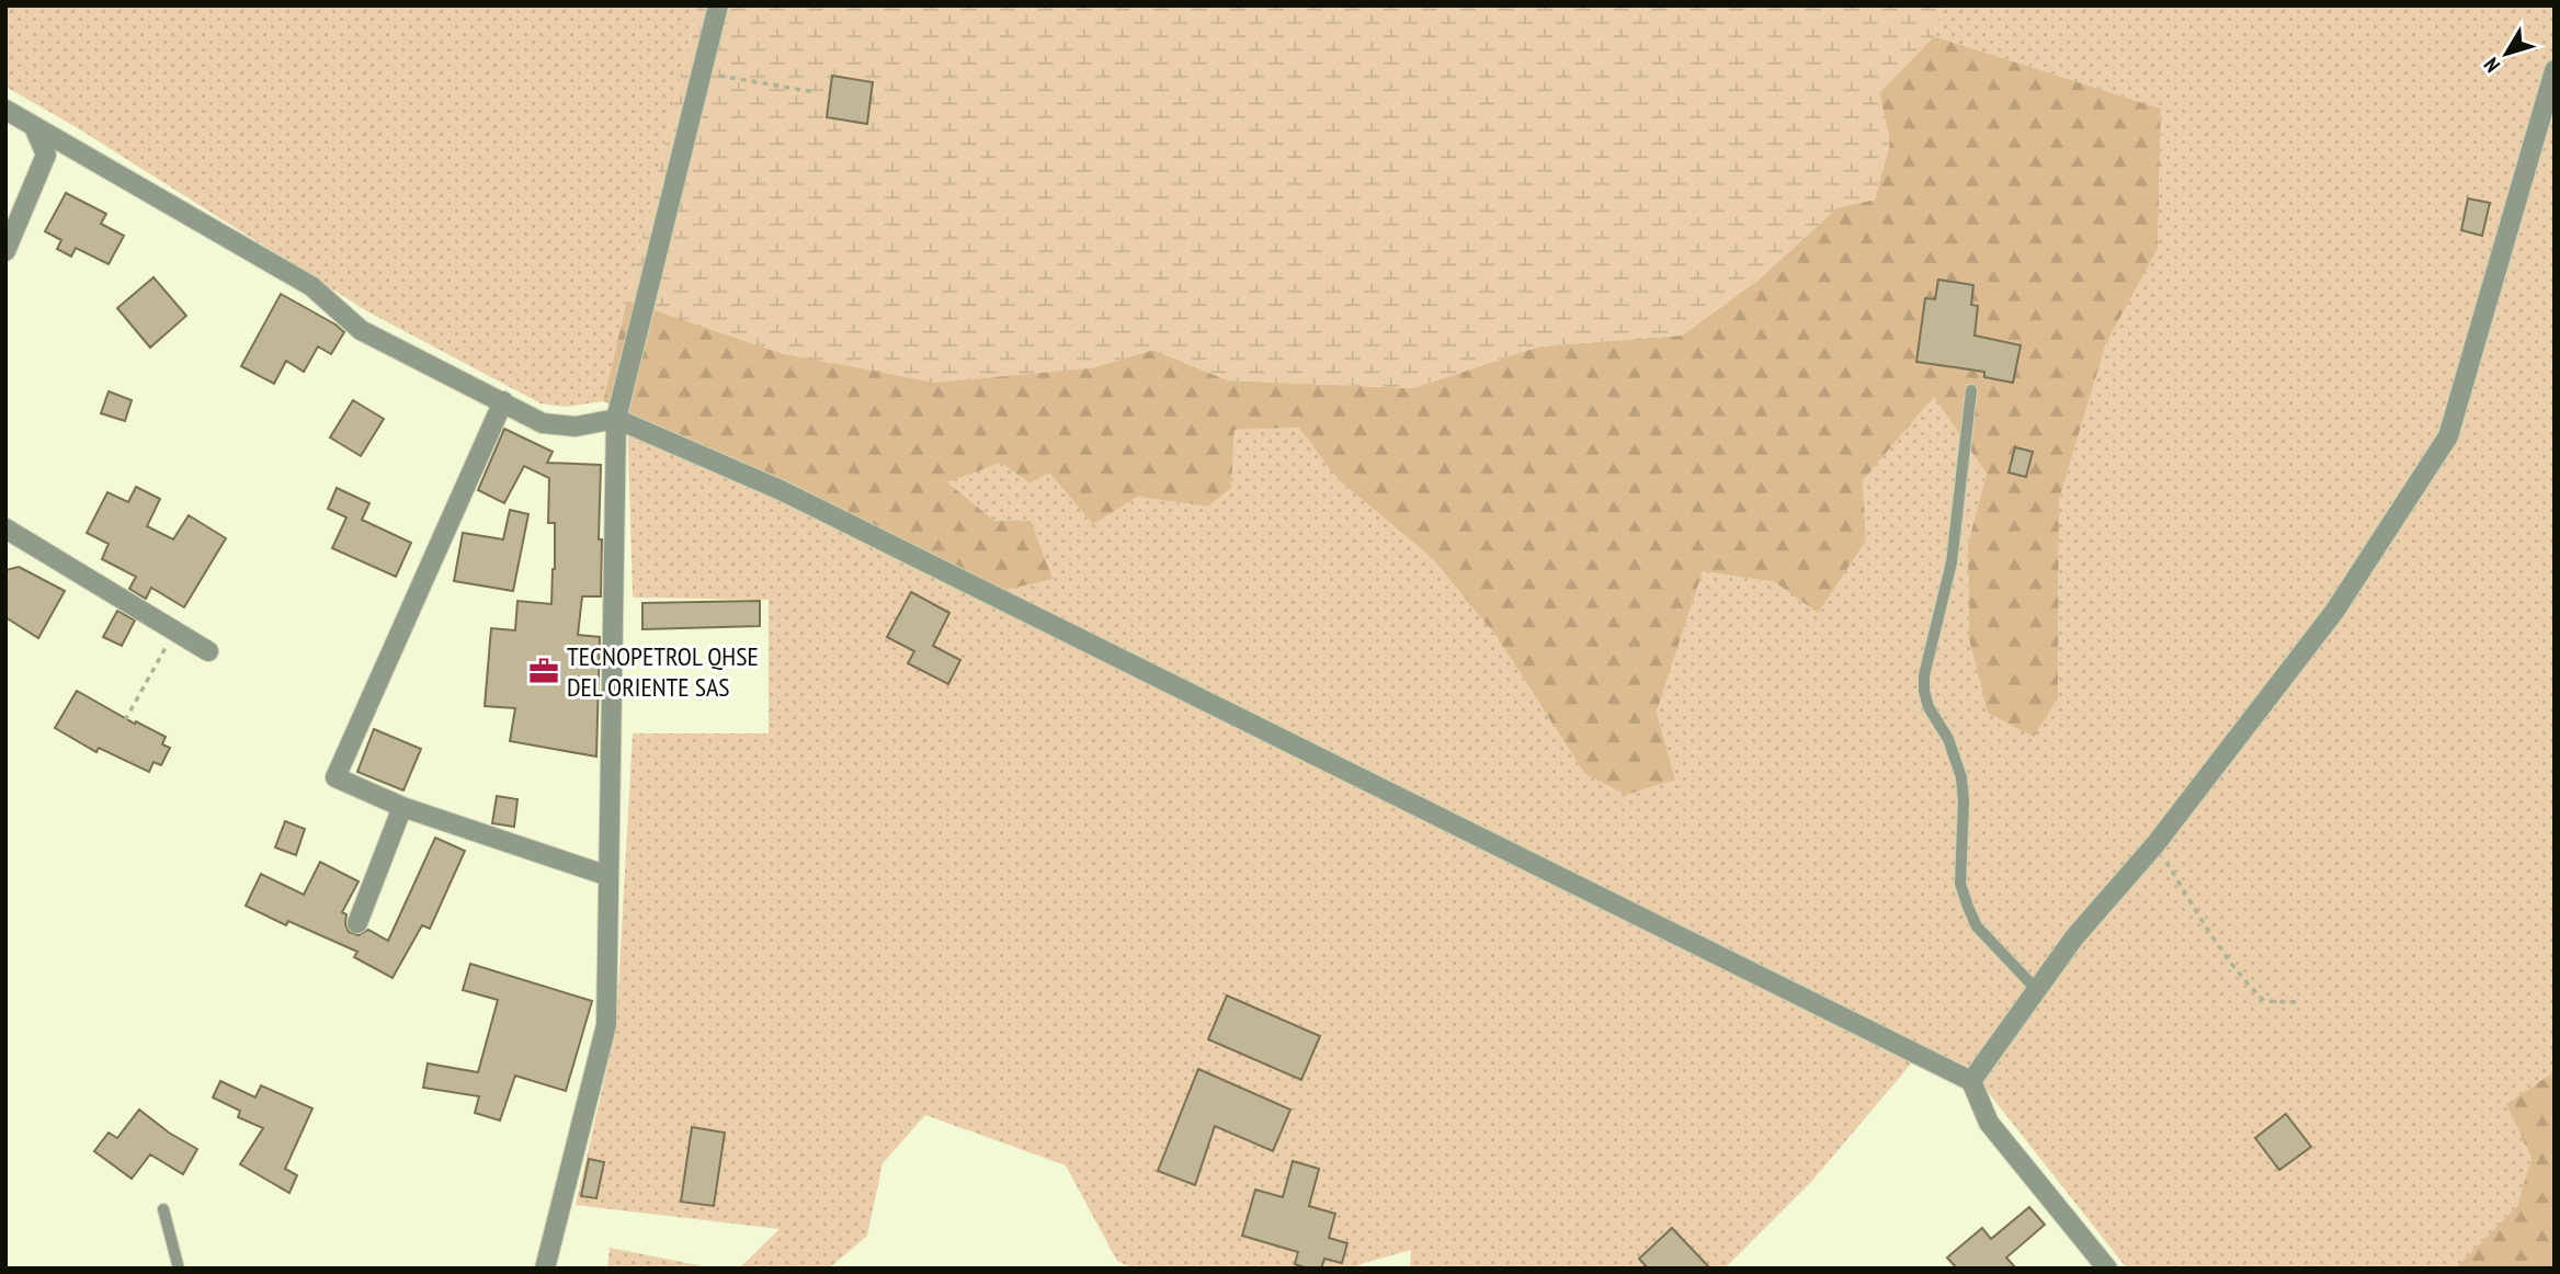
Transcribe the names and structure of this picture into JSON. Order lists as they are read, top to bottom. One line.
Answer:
{"places":{"office":["TECNOPETROL QHSE DEL ORIENTE SAS"]},"north":"bottom left"}
